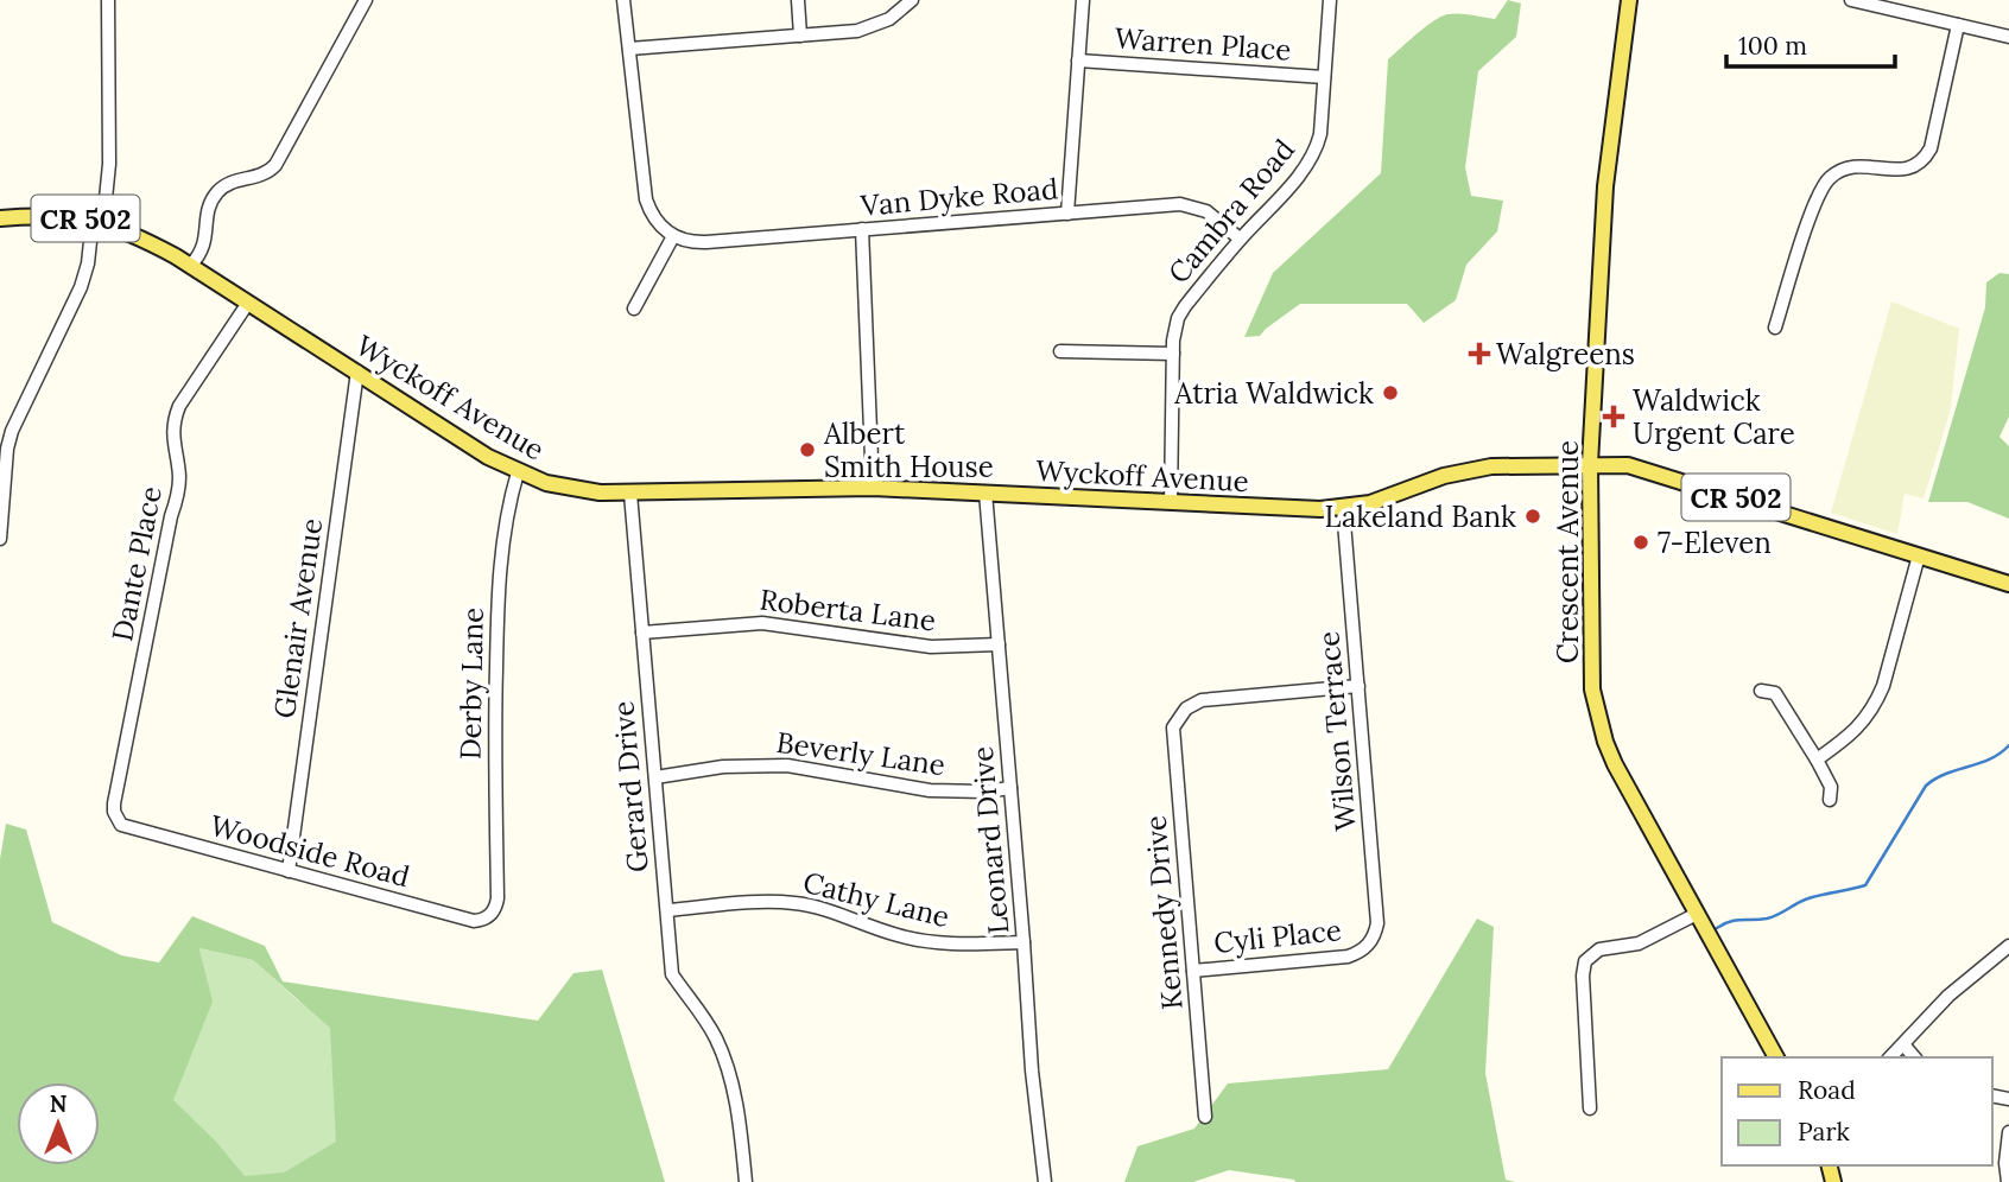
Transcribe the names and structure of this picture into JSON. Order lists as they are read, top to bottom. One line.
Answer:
{"streets":{"main road":["CR 502","Wyckoff Avenue","Crescent Avenue"],"street":["Warren Place","Van Dyke Road","Cambra Road","Dante Place","Roberta Lane","Glenair Avenue","Derby Lane","Wilson Terrace","Beverly Lane","Gerard Drive","Leonard Drive","Woodside Road","Cathy Lane","Kennedy Drive","Cyli Place"]},"crossings":[["Warren Place","Cambra Road"],["Van Dyke Road","Cambra Road"],["Cambra Road","Wyckoff Avenue"],["CR 502","Wyckoff Avenue"],["Wyckoff Avenue","Crescent Avenue"],["Wyckoff Avenue","Dante Place"],["Wyckoff Avenue","Glenair Avenue"],["Wyckoff Avenue","Derby Lane"],["Wyckoff Avenue","Wilson Terrace"],["Wyckoff Avenue","Gerard Drive"],["Wyckoff Avenue","Leonard Drive"],["Dante Place","Woodside Road"],["Roberta Lane","Gerard Drive"],["Roberta Lane","Leonard Drive"],["Glenair Avenue","Woodside Road"],["Derby Lane","Woodside Road"],["Wilson Terrace","Kennedy Drive"],["Wilson Terrace","Cyli Place"],["Beverly Lane","Gerard Drive"],["Beverly Lane","Leonard Drive"],["Gerard Drive","Cathy Lane"],["Leonard Drive","Cathy Lane"],["Kennedy Drive","Cyli Place"]],"places":{"health":["Walgreens","Waldwick Urgent Care"],"other":["Atria Waldwick","Albert Smith House","Lakeland Bank","7-Eleven"]},"legend":["Road","Park"],"scale_bar":"100 m","north":"top"}
